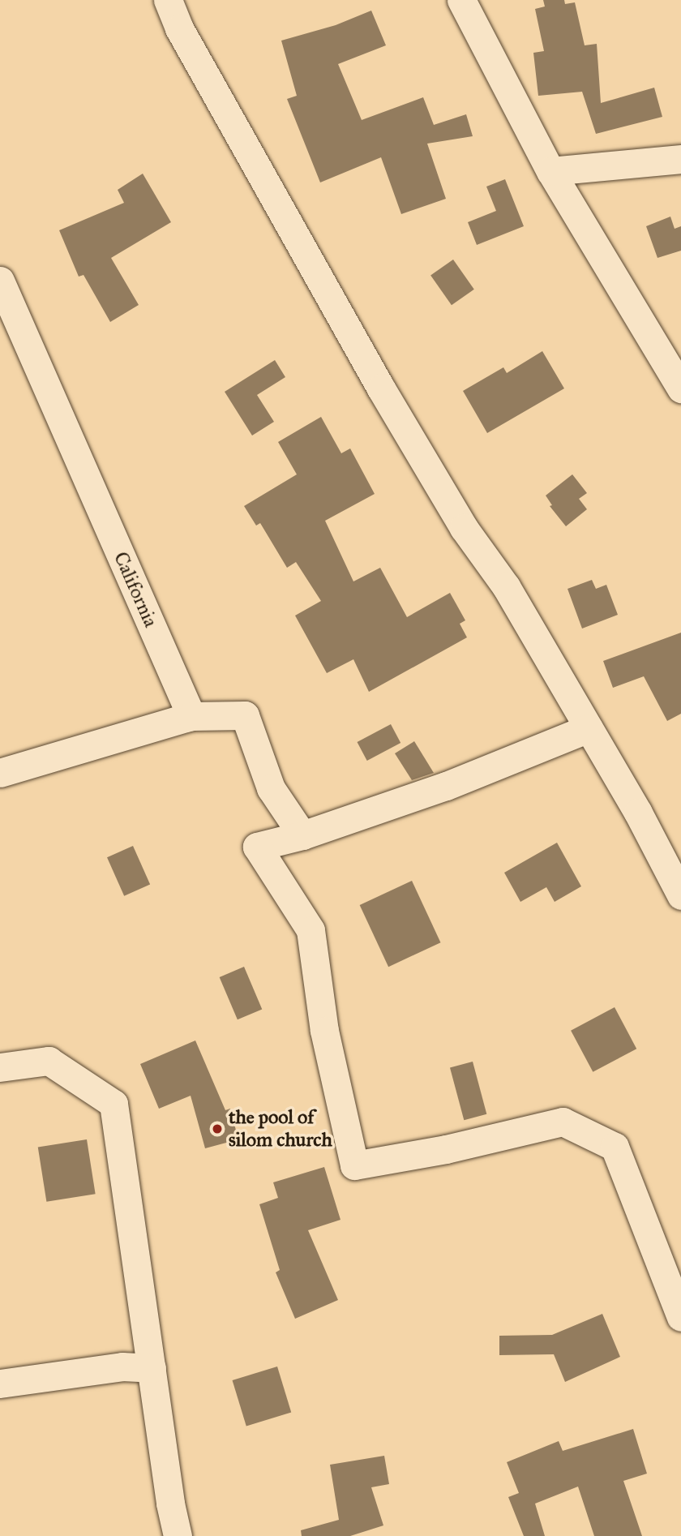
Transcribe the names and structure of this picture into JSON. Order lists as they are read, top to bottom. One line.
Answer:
{"streets":{"street":["California"]},"places":["the pool of silom church"]}
